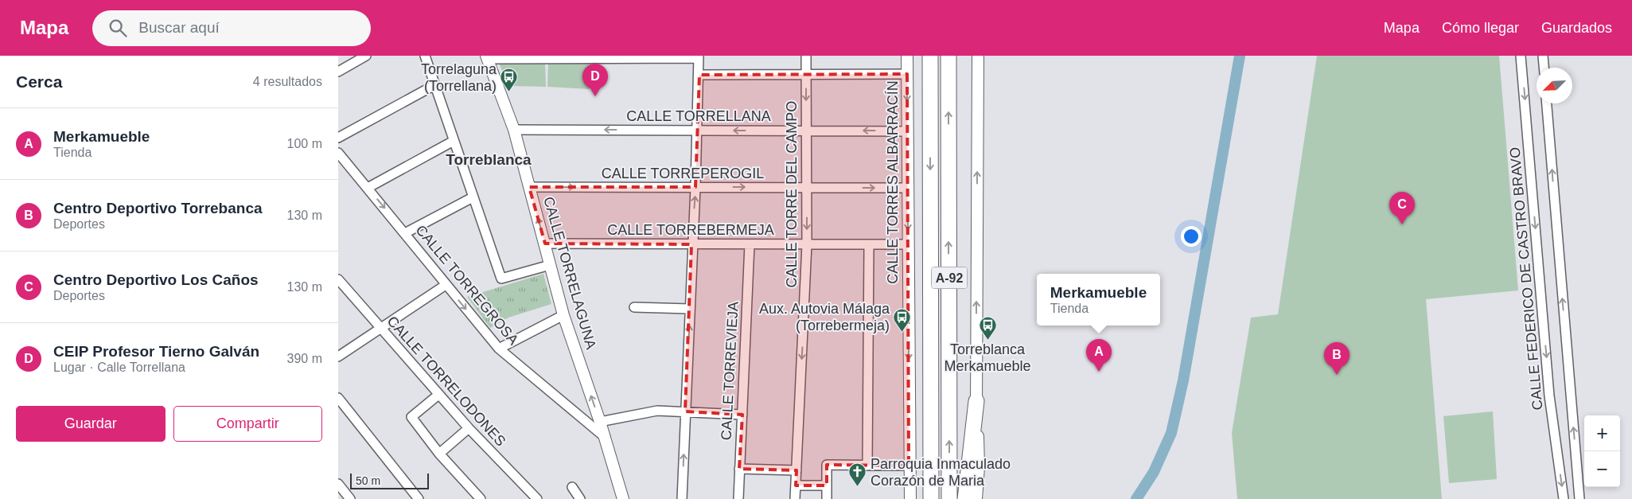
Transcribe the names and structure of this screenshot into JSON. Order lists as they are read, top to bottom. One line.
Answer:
{"streets":{"highway":["A-92"],"street":["CALLE TORRELLANA","CALLE TORREPEROGIL","CALLE TORRES ALBARRACÍN","CALLE TORRE DEL CAMPO","CALLE TORREBERMEJA","CALLE TORRELAGUNA","CALLE FEDERICO DE CASTRO BRAVO","CALLE TORREGROSA","CALLE TORREVIEJA","CALLE TORRELODONES"]},"crossings":[["CALLE TORRELLANA","CALLE TORRES ALBARRACÍN"],["CALLE TORRELLANA","CALLE TORRE DEL CAMPO"],["CALLE TORRELLANA","CALLE TORRELAGUNA"],["CALLE TORREPEROGIL","CALLE TORRES ALBARRACÍN"],["CALLE TORREPEROGIL","CALLE TORRE DEL CAMPO"],["CALLE TORREPEROGIL","CALLE TORRELAGUNA"],["CALLE TORRES ALBARRACÍN","CALLE TORREBERMEJA"],["CALLE TORRE DEL CAMPO","CALLE TORREBERMEJA"],["CALLE TORREBERMEJA","CALLE TORRELAGUNA"],["CALLE TORREBERMEJA","CALLE TORREVIEJA"],["CALLE TORRELAGUNA","CALLE TORREGROSA"]],"one_way":["CALLE TORREPEROGIL","CALLE TORRELAGUNA","CALLE TORREGROSA"],"districts":["Torreblanca"],"places":{"bus stop":["Torrelaguna (Torrellana)","Aux. Autovia Málaga (Torrebermeja)","Torreblanca Merkamueble"],"church":["Parroquia Inmaculado Corazón de Maria"]},"scale_bar":"50 m","north":"bottom left","page":{"header":"Mapa","search":"Buscar aquí","nav":["Mapa","Cómo llegar","Guardados"],"heading":["Cerca","4 resultados"],"pins":["D","C","A","B"],"list":[{"mark":"A","name":"Merkamueble","note":"Tienda","value":"100 m"},{"mark":"B","name":"Centro Deportivo Torrebanca","note":"Deportes","value":"130 m"},{"mark":"C","name":"Centro Deportivo Los Caños","note":"Deportes","value":"130 m"},{"mark":"D","name":"CEIP Profesor Tierno Galván","note":"Lugar · Calle Torrellana","value":"390 m"}],"popup":["Merkamueble","Tienda"],"buttons":["Guardar","Compartir"],"map_buttons":["+","−"],"scale":"50 m"}}
